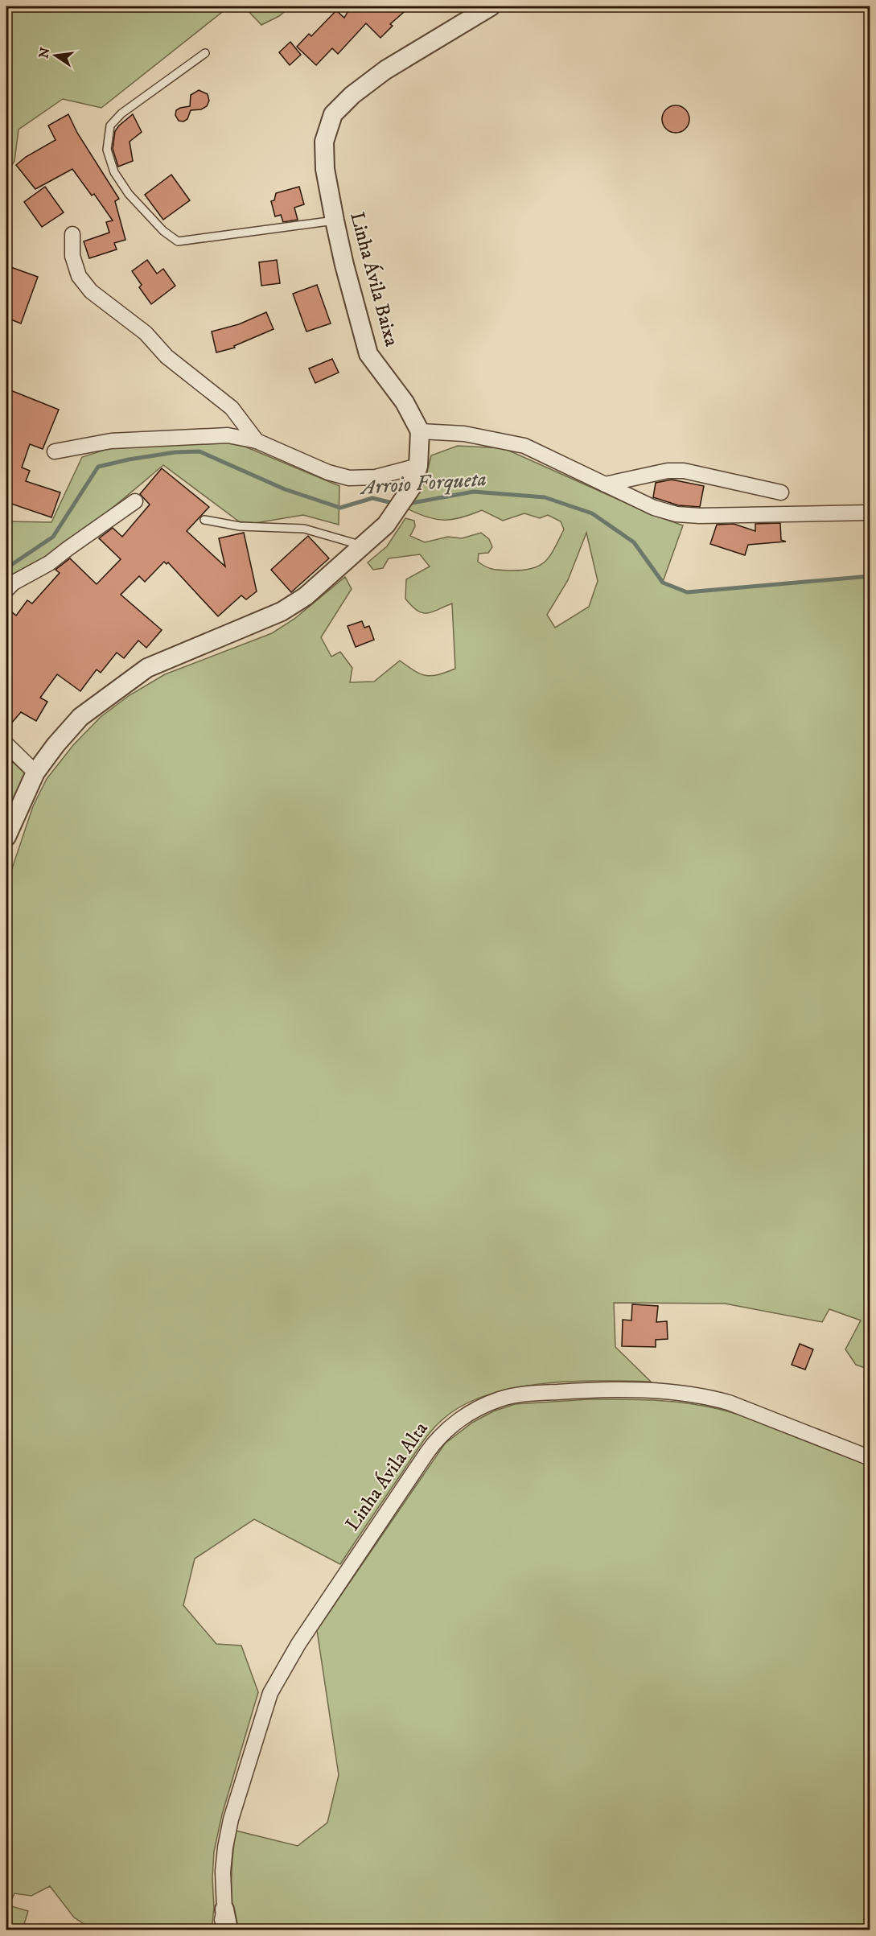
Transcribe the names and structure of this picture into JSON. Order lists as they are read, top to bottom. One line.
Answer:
{"streets":{"street":["Linha Ávila Baixa","Linha Ávila Alta"]},"water":["Arroio Forqueta"],"north":"left"}
